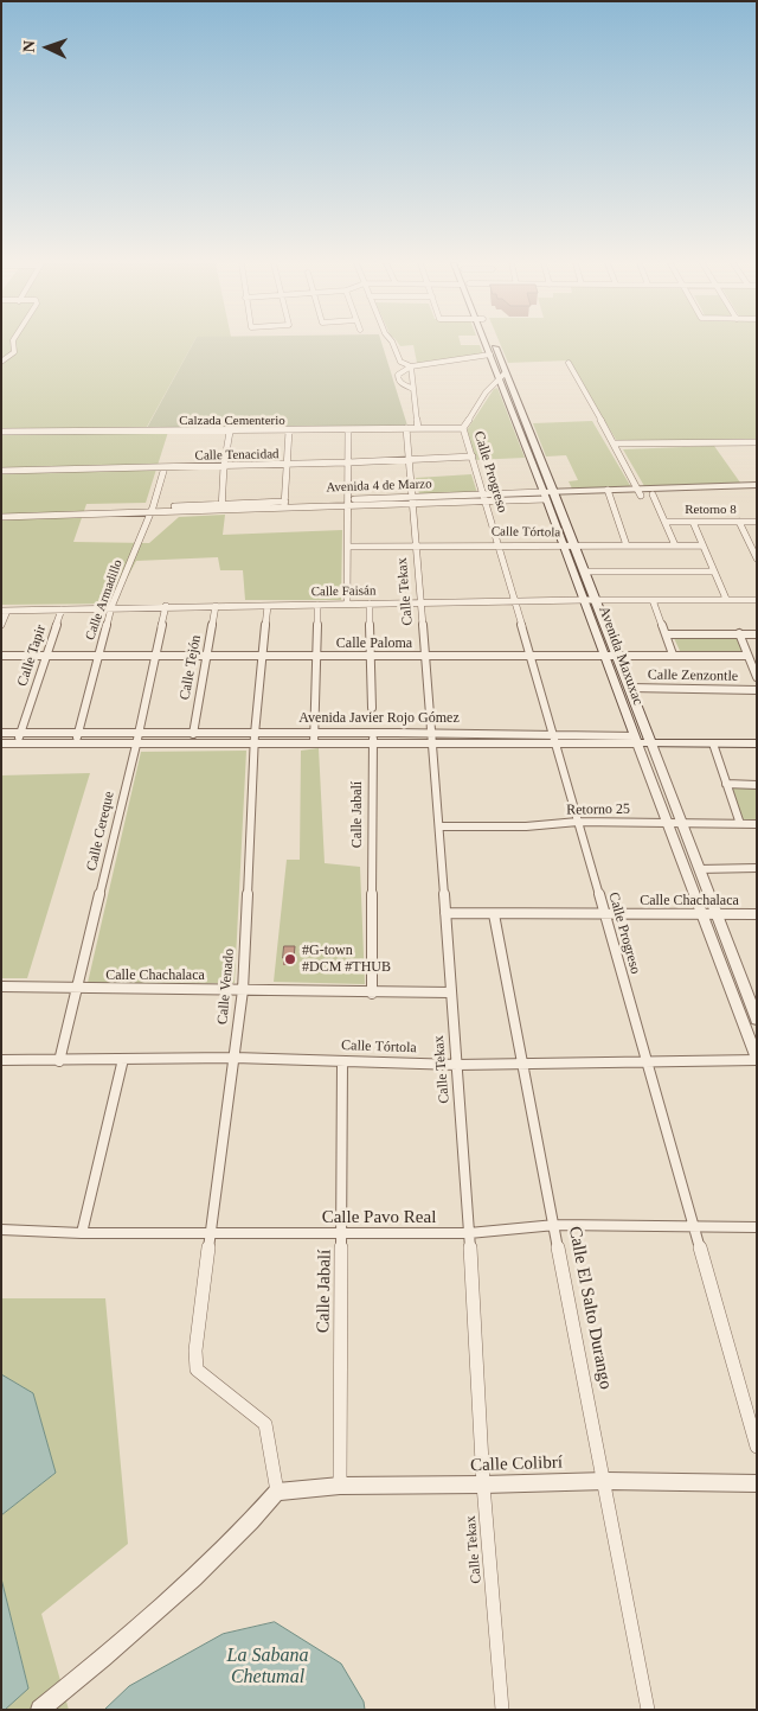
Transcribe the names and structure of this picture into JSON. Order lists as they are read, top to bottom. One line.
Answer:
{"streets":{"main road":["Avenida Maxuxac","Avenida Javier Rojo Gómez"],"street":["Calzada Cementerio","Calle Tenacidad","Calle Progreso","Avenida 4 de Marzo","Retorno 8","Calle Tórtola","Calle Faisán","Calle Tekax","Calle Armadillo","Calle Paloma","Calle Tapir","Calle Tejón","Calle Zenzontle","Retorno 25","Calle Jabalí","Calle Cereque","Calle Chachalaca","Calle Venado","Calle Pavo Real","Calle El Salto Durango","Calle Colibrí"]},"crossings":[["Calzada Cementerio","Calle Progreso"],["Calzada Cementerio","Calle Tekax"],["Calle Tenacidad","Calle Progreso"],["Calle Tenacidad","Calle Tekax"],["Calle Tenacidad","Calle Armadillo"],["Calle Progreso","Avenida 4 de Marzo"],["Calle Progreso","Calle Tórtola"],["Calle Progreso","Calle Faisán"],["Calle Progreso","Calle Paloma"],["Calle Progreso","Avenida Javier Rojo Gómez"],["Calle Progreso","Retorno 25"],["Calle Progreso","Calle Chachalaca"],["Calle Progreso","Calle Pavo Real"],["Avenida 4 de Marzo","Calle Tekax"],["Avenida 4 de Marzo","Calle Armadillo"],["Avenida 4 de Marzo","Avenida Maxuxac"],["Calle Tórtola","Calle Tekax"],["Calle Tórtola","Avenida Maxuxac"],["Calle Tórtola","Calle Jabalí"],["Calle Tórtola","Calle Cereque"],["Calle Tórtola","Calle Venado"],["Calle Tórtola","Calle El Salto Durango"],["Calle Faisán","Calle Tekax"],["Calle Faisán","Calle Armadillo"],["Calle Faisán","Calle Tapir"],["Calle Faisán","Avenida Maxuxac"],["Calle Faisán","Calle Tejón"],["Calle Faisán","Calle Cereque"],["Calle Faisán","Calle Venado"],["Calle Tekax","Calle Paloma"],["Calle Tekax","Avenida Javier Rojo Gómez"],["Calle Tekax","Retorno 25"],["Calle Tekax","Calle Chachalaca"],["Calle Tekax","Calle Pavo Real"],["Calle Tekax","Calle Colibrí"],["Calle Armadillo","Calle Paloma"],["Calle Armadillo","Avenida Javier Rojo Gómez"],["Calle Paloma","Calle Tapir"],["Calle Paloma","Avenida Maxuxac"],["Calle Paloma","Calle Tejón"],["Calle Paloma","Calle Cereque"],["Calle Paloma","Calle Venado"],["Calle Tapir","Avenida Javier Rojo Gómez"],["Avenida Maxuxac","Calle Zenzontle"],["Avenida Maxuxac","Avenida Javier Rojo Gómez"],["Avenida Maxuxac","Retorno 25"],["Avenida Maxuxac","Calle Chachalaca"],["Calle Tejón","Avenida Javier Rojo Gómez"],["Avenida Javier Rojo Gómez","Calle Jabalí"],["Avenida Javier Rojo Gómez","Calle Cereque"],["Avenida Javier Rojo Gómez","Calle Venado"],["Calle Jabalí","Calle Chachalaca"],["Calle Jabalí","Calle Pavo Real"],["Calle Jabalí","Calle Colibrí"],["Calle Cereque","Calle Chachalaca"],["Calle Chachalaca","Calle Venado"],["Calle Chachalaca","Calle El Salto Durango"],["Calle Venado","Calle Pavo Real"],["Calle Venado","Calle Colibrí"],["Calle Pavo Real","Calle El Salto Durango"],["Calle El Salto Durango","Calle Colibrí"]],"water":["La Sabana Chetumal"],"places":["#G-town #DCM #THUB"],"north":"left"}
